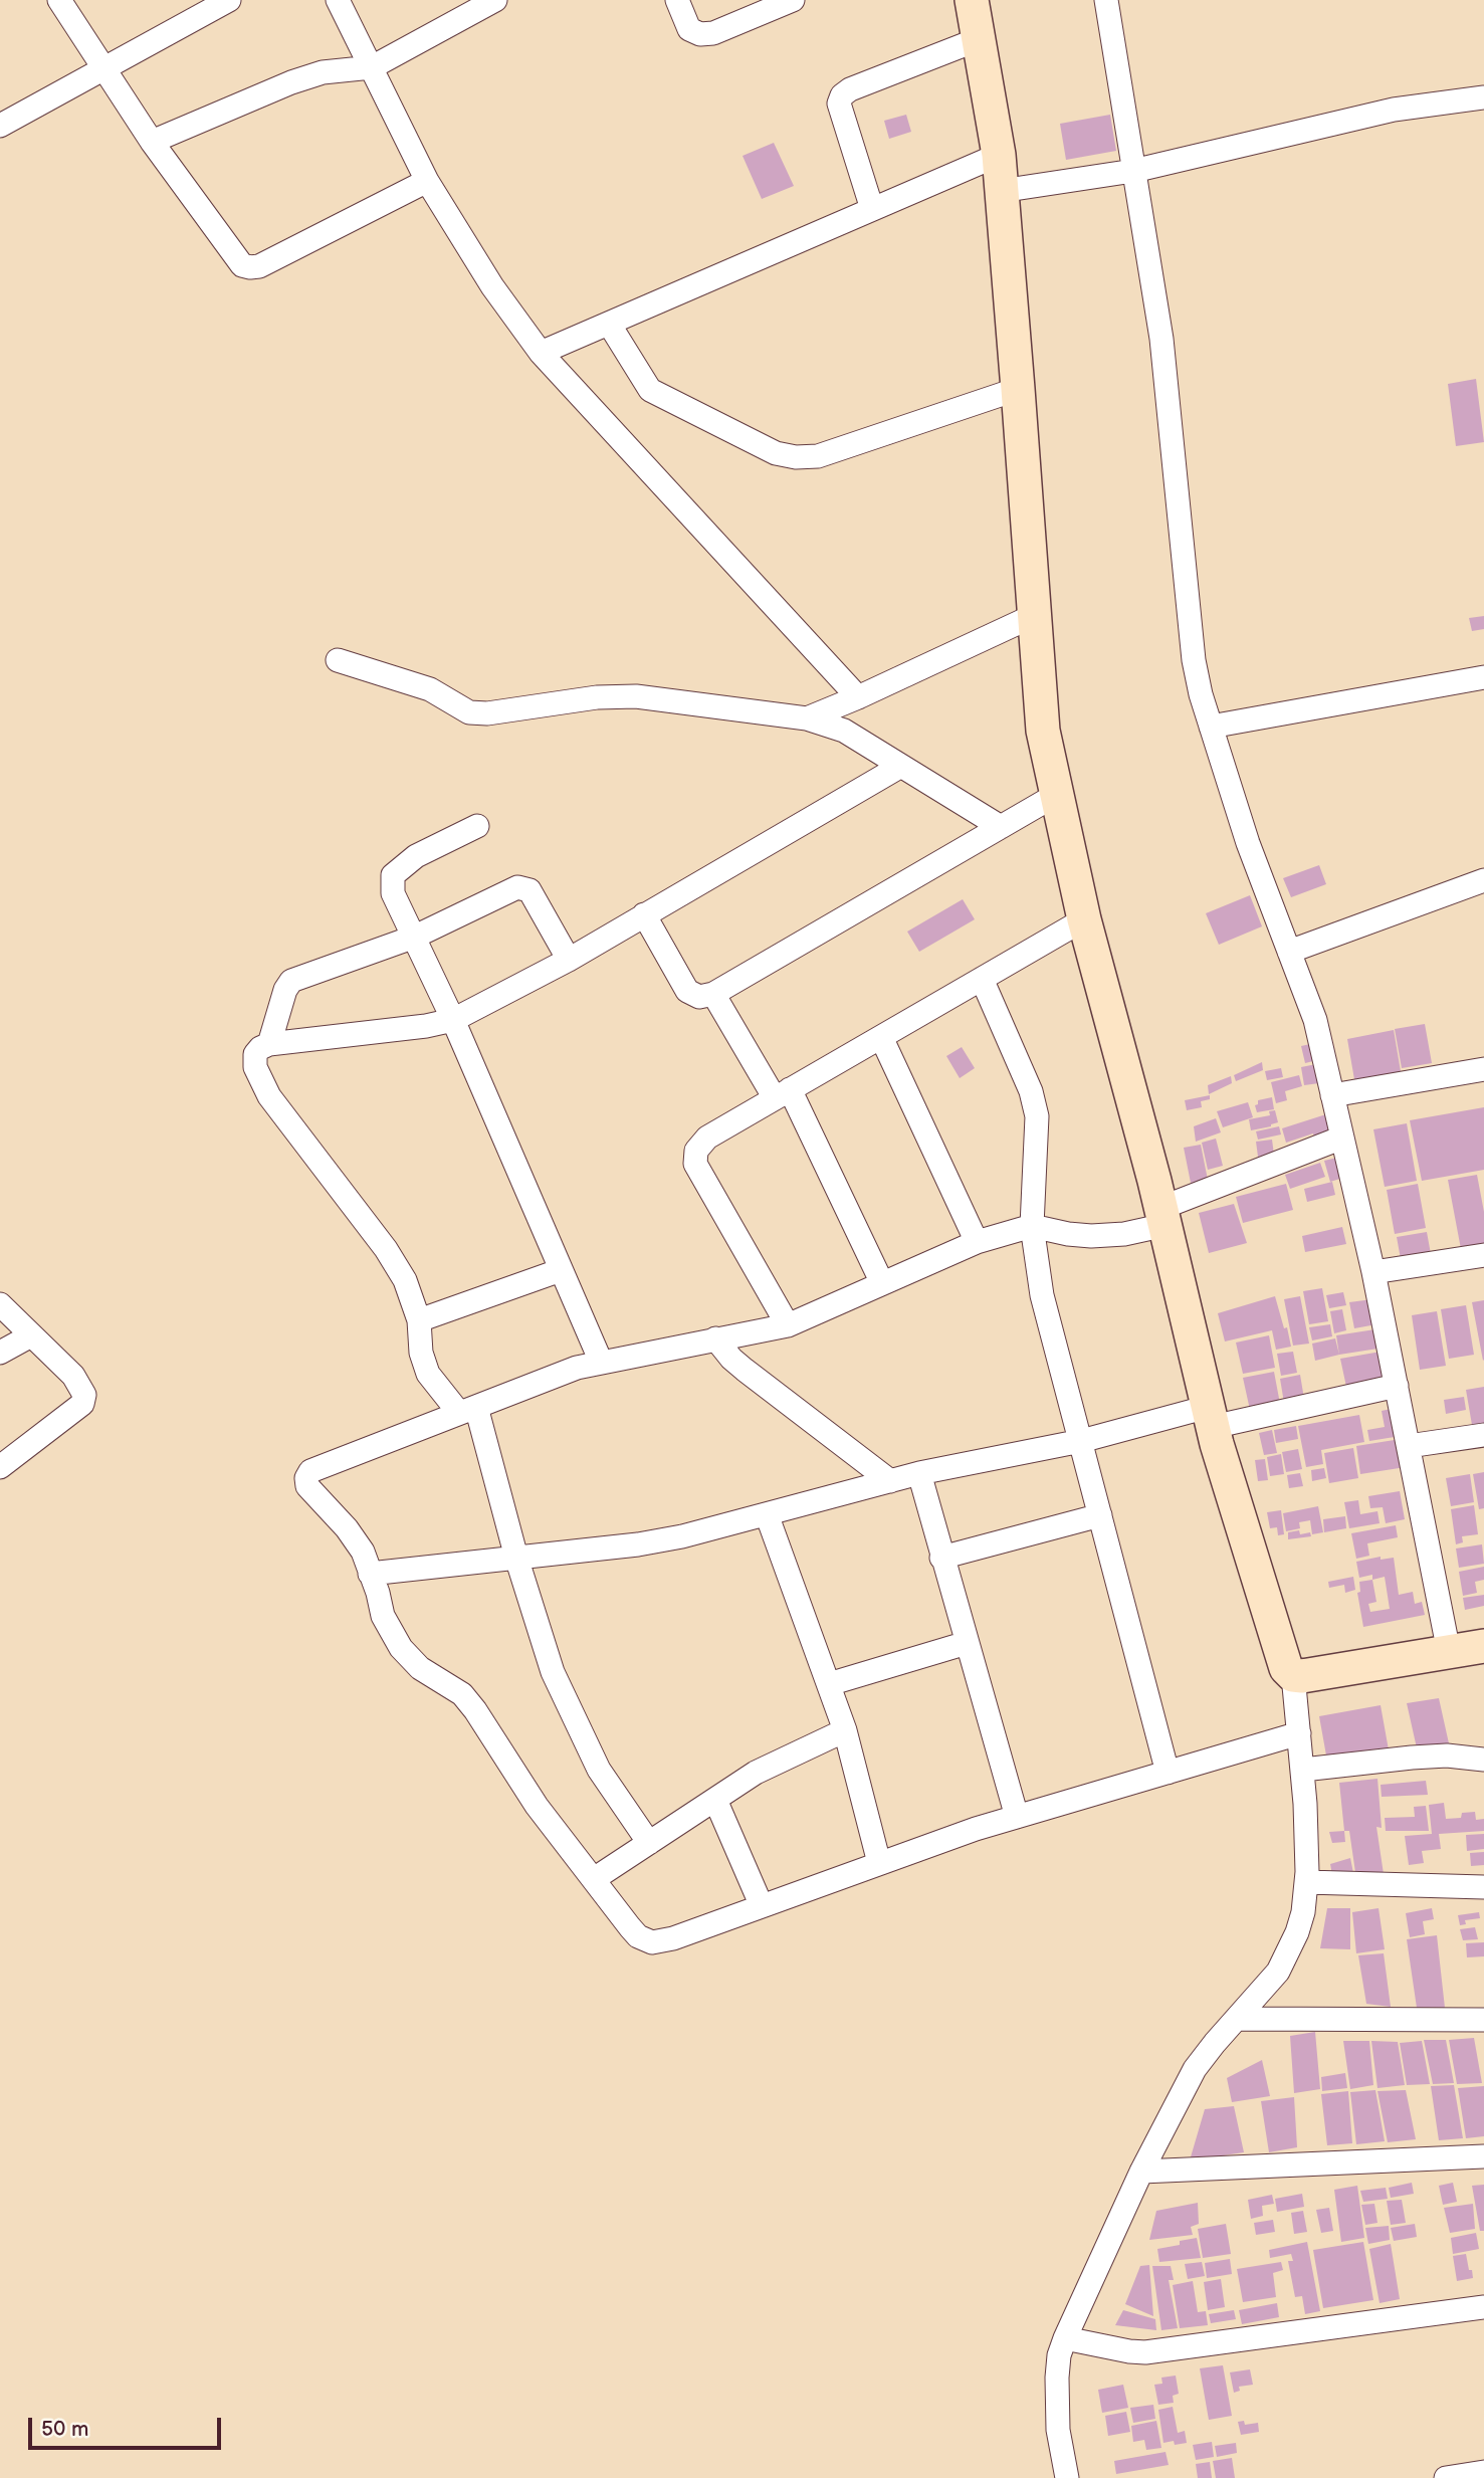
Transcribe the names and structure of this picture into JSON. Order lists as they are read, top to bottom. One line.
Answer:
{"scale_bar":"50 m"}
